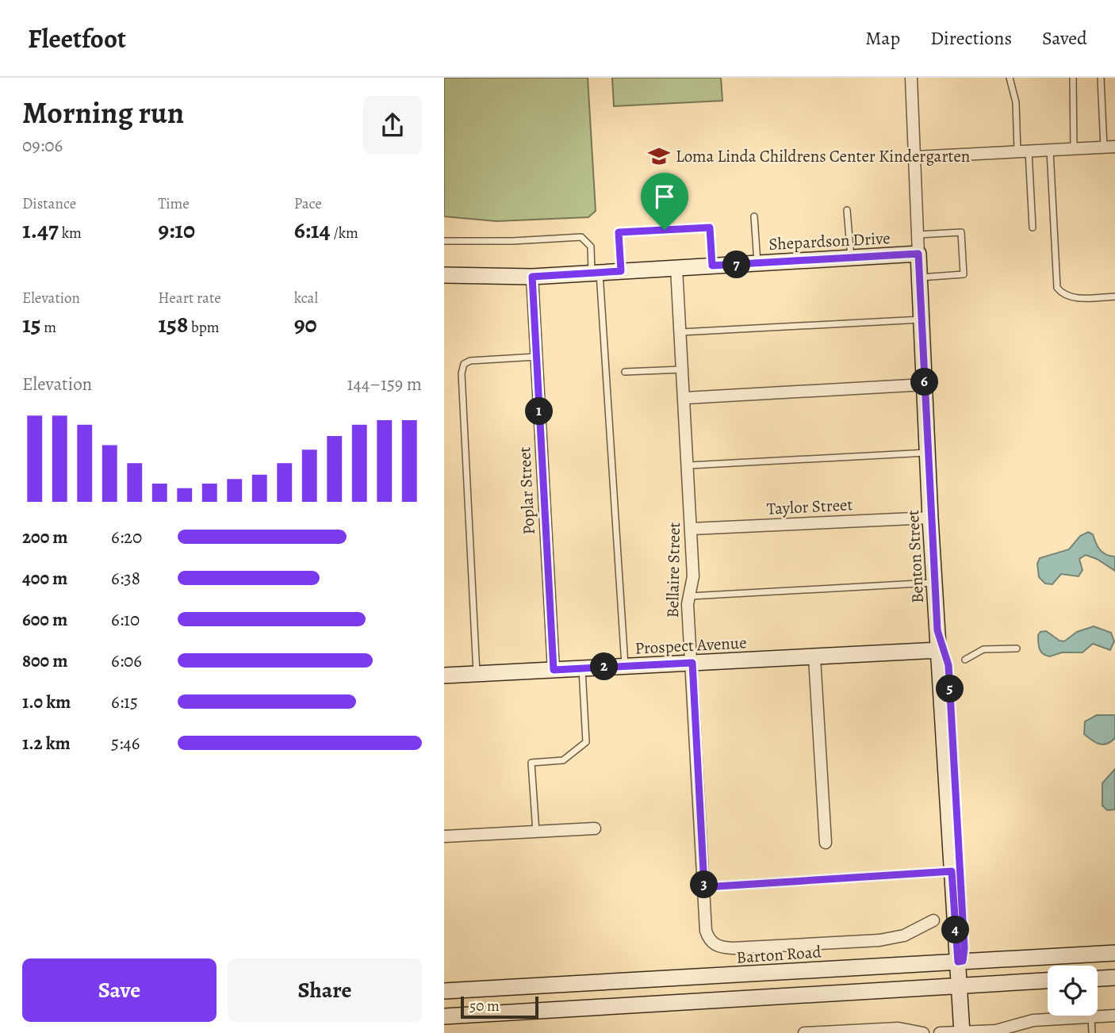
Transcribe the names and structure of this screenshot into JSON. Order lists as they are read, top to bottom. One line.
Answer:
{"streets":{"street":["Shepardson Drive","Poplar Street","Taylor Street","Benton Street","Bellaire Street","Prospect Avenue","Barton Road"]},"crossings":[["Shepardson Drive","Poplar Street"],["Shepardson Drive","Benton Street"],["Shepardson Drive","Bellaire Street"],["Poplar Street","Prospect Avenue"],["Taylor Street","Benton Street"],["Taylor Street","Bellaire Street"],["Benton Street","Prospect Avenue"],["Benton Street","Barton Road"],["Bellaire Street","Prospect Avenue"]],"places":{"school or university":["Loma Linda Childrens Center Kindergarten"]},"scale_bar":"50 m","page":{"header":"Fleetfoot","nav":["Map","Directions","Saved"],"heading":["Morning run","09:06"],"stats":[["Distance","1.47 km"],["Time","9:10"],["Pace","6:14 /km"],["Elevation","15 m"],["Heart rate","158 bpm"],["kcal","90"]],"pins":["7","6","1","2","5","3","4"],"chart":["Elevation","144–159 m"],"list":[{"name":"200 m","note":"6:20"},{"name":"400 m","note":"6:38"},{"name":"600 m","note":"6:10"},{"name":"800 m","note":"6:06"},{"name":"1.0 km","note":"6:15"},{"name":"1.2 km","note":"5:46"}],"buttons":["Save","Share"],"scale":"50 m"}}
